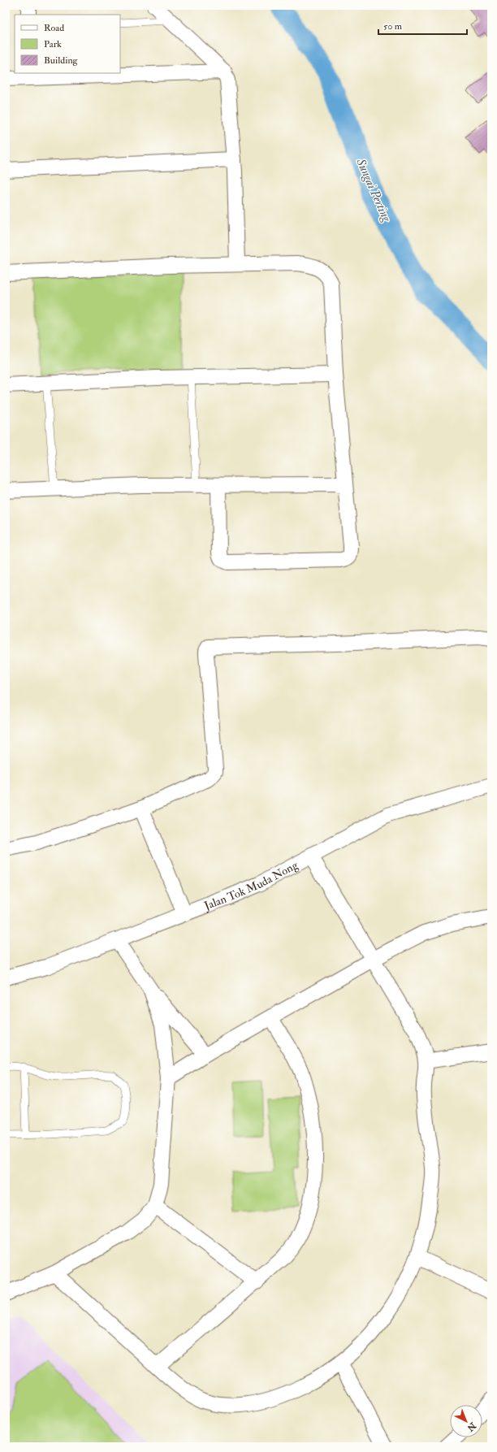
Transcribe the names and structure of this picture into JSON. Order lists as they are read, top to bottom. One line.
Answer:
{"streets":{"street":["Jalan Tok Muda Nong"]},"water":["Sungai Perting"],"legend":["Road","Park","Building"],"scale_bar":"50 m","north":"bottom right"}
